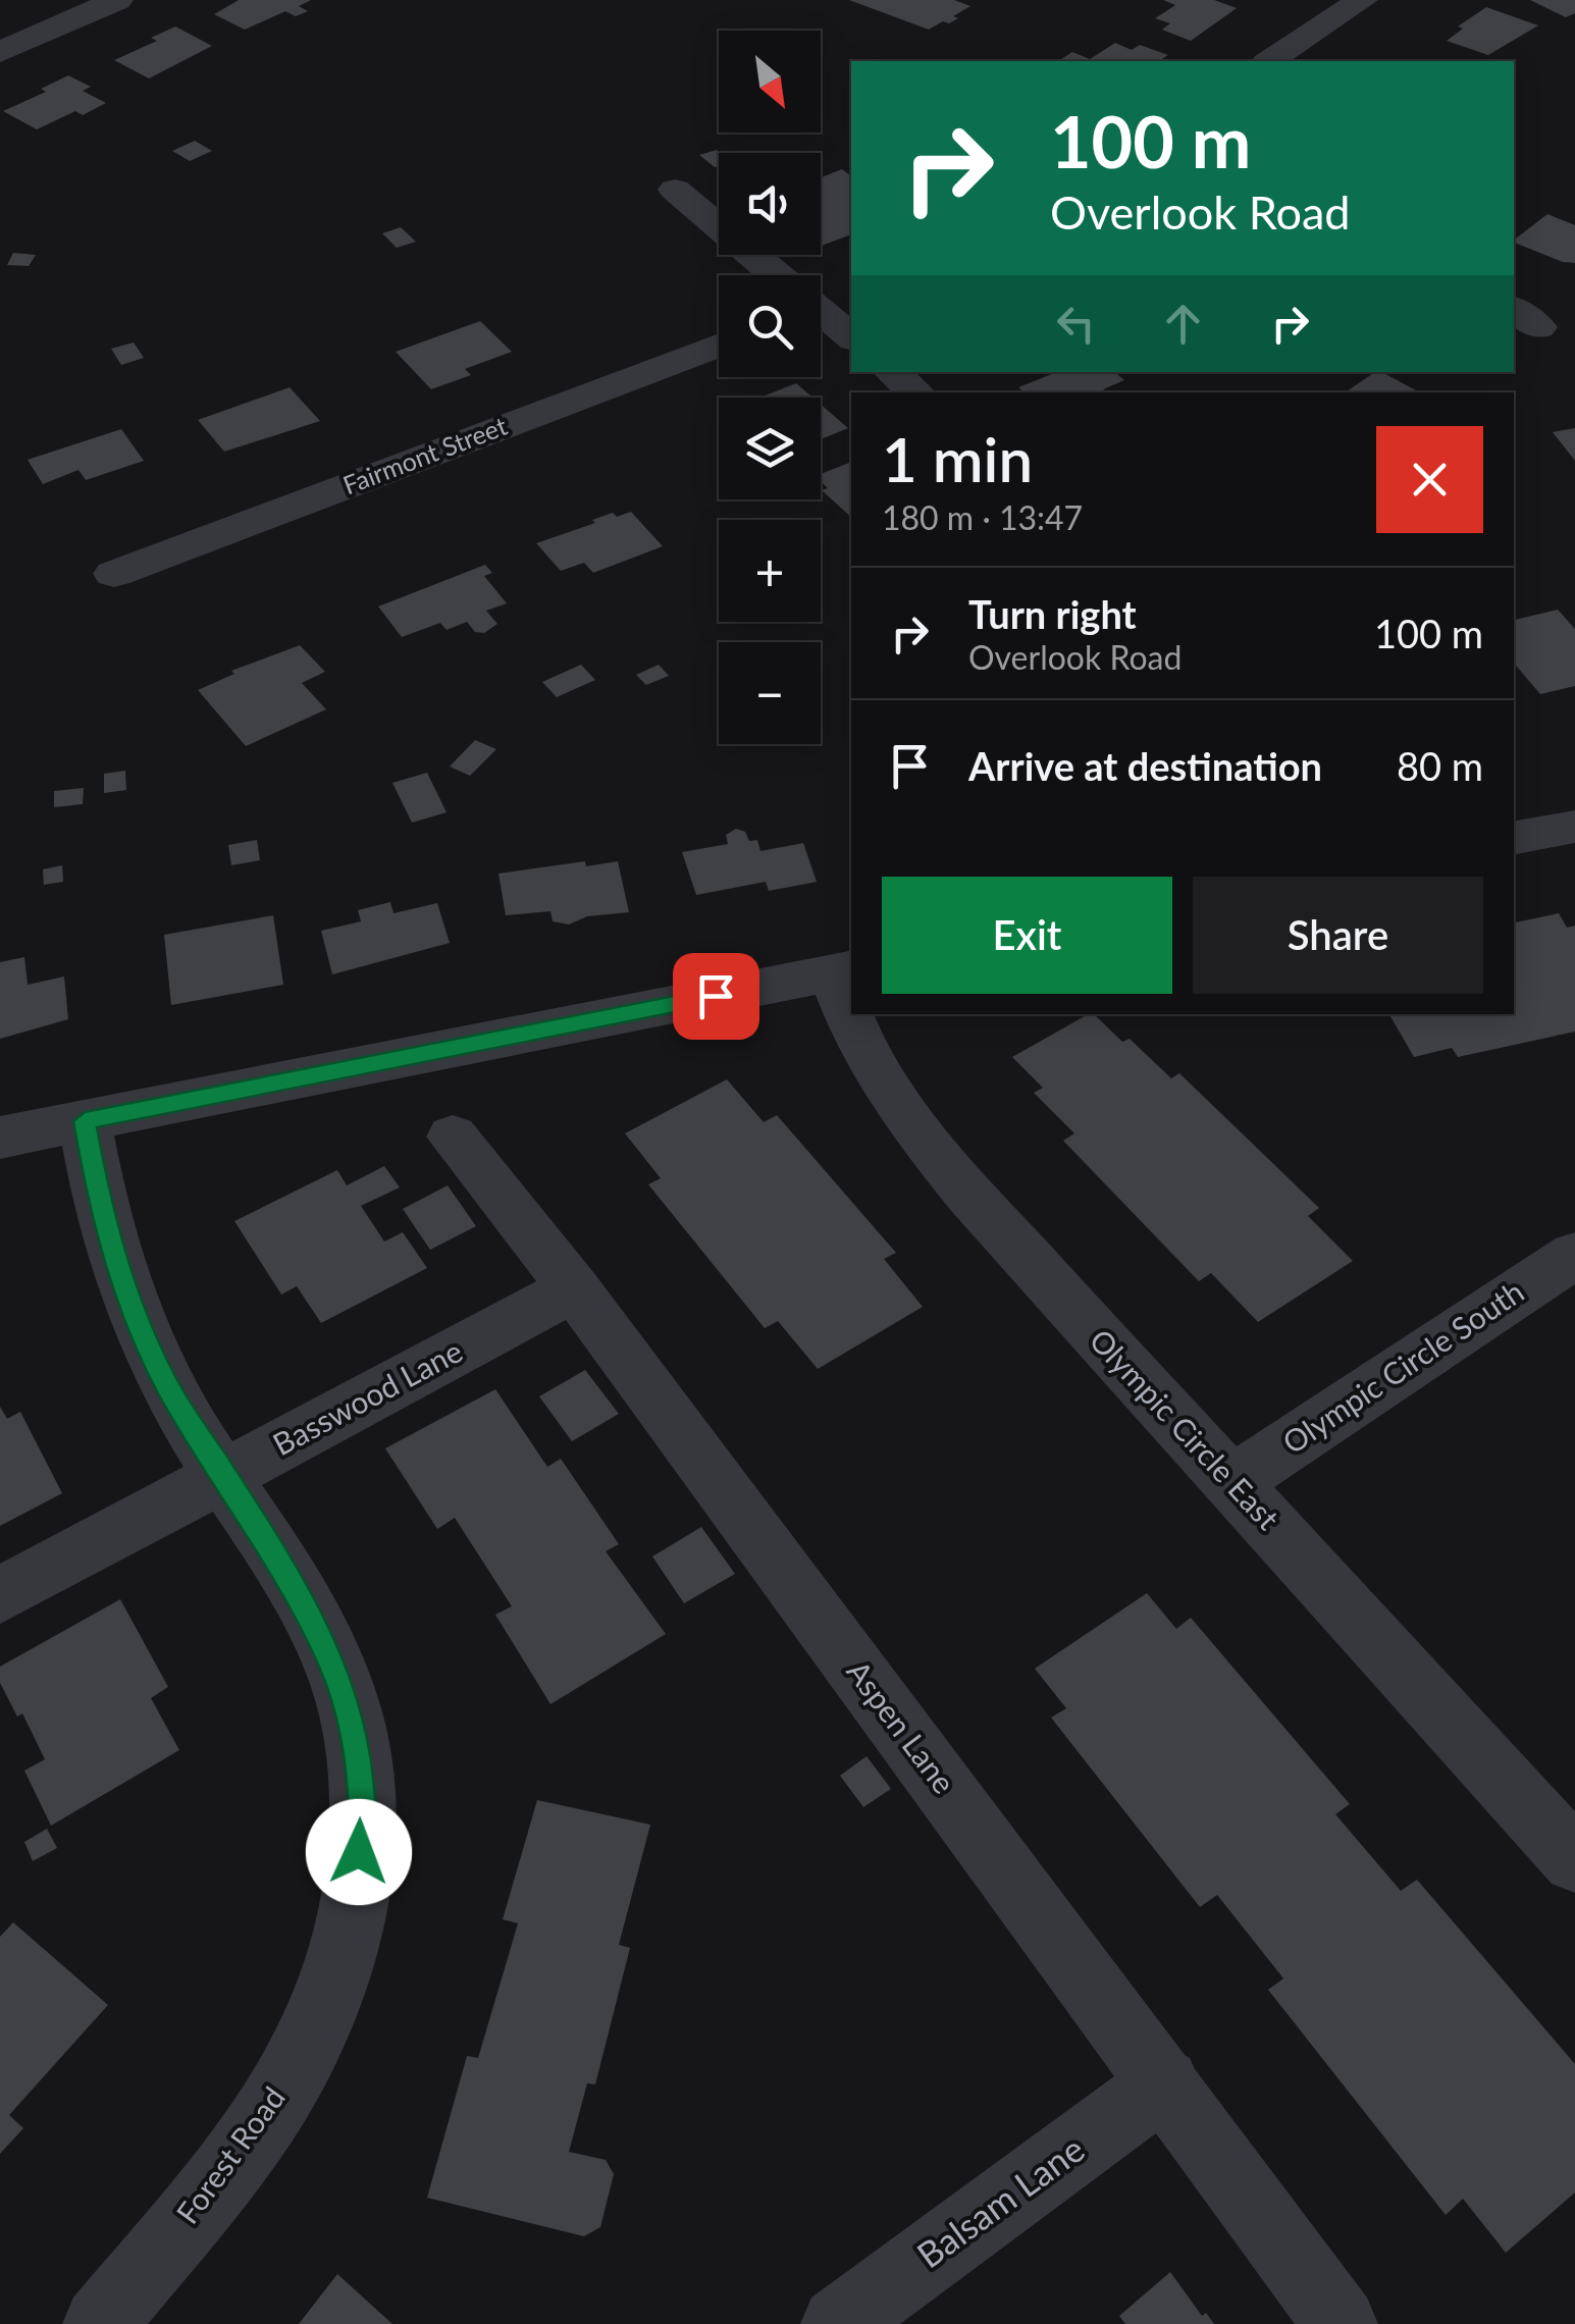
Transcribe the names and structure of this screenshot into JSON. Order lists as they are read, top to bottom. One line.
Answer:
{"streets":{"street":["Fairmont Street","Olympic Circle South","Basswood Lane","Olympic Circle East","Aspen Lane","Forest Road","Balsam Lane"]},"crossings":[["Olympic Circle South","Olympic Circle East"],["Basswood Lane","Aspen Lane"],["Basswood Lane","Forest Road"],["Aspen Lane","Balsam Lane"]],"north":"bottom right","page":{"map_buttons":["+","−"],"turn":["100 m","Overlook Road"],"heading":["1 min","180 m · 13:47"],"list":[{"name":"Turn right","note":"Overlook Road","value":"100 m"},{"name":"Arrive at destination","value":"80 m"}],"buttons":["Exit","Share"]}}
